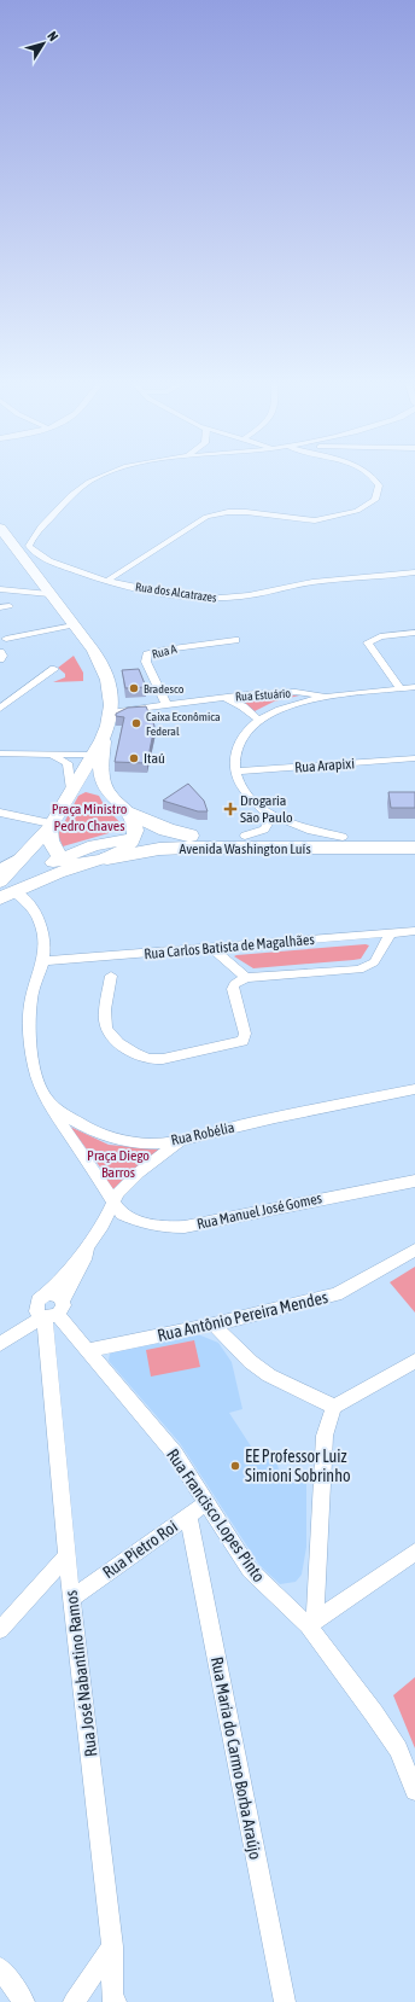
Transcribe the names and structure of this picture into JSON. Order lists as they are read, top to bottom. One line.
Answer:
{"streets":{"highway":["Avenida Washington Luís"],"street":["Rua dos Alcatrazes","Rua A","Rua Estuário","Rua Arapixi","Rua Carlos Batista de Magalhães","Rua Robélia","Rua Manuel José Gomes","Rua Antônio Pereira Mendes","Rua Francisco Lopes Pinto","Rua Pietro Roi","Rua José Nabantino Ramos","Rua Maria do Carmo Borba Araújo"]},"crossings":[["Rua A","Rua Estuário"],["Rua Robélia","Rua Manuel José Gomes"],["Rua Antônio Pereira Mendes","Rua Francisco Lopes Pinto"],["Rua Francisco Lopes Pinto","Rua Pietro Roi"],["Rua Francisco Lopes Pinto","Rua José Nabantino Ramos"],["Rua Pietro Roi","Rua José Nabantino Ramos"],["Rua Pietro Roi","Rua Maria do Carmo Borba Araújo"]],"parks":["Praça Ministro Pedro Chaves","Praça Diego Barros"],"places":{"other":["Bradesco","Caixa Econômica Federal","Itaú","EE Professor Luiz Simioni Sobrinho"],"health":["Drogaria São Paulo"]},"north":"top right"}
